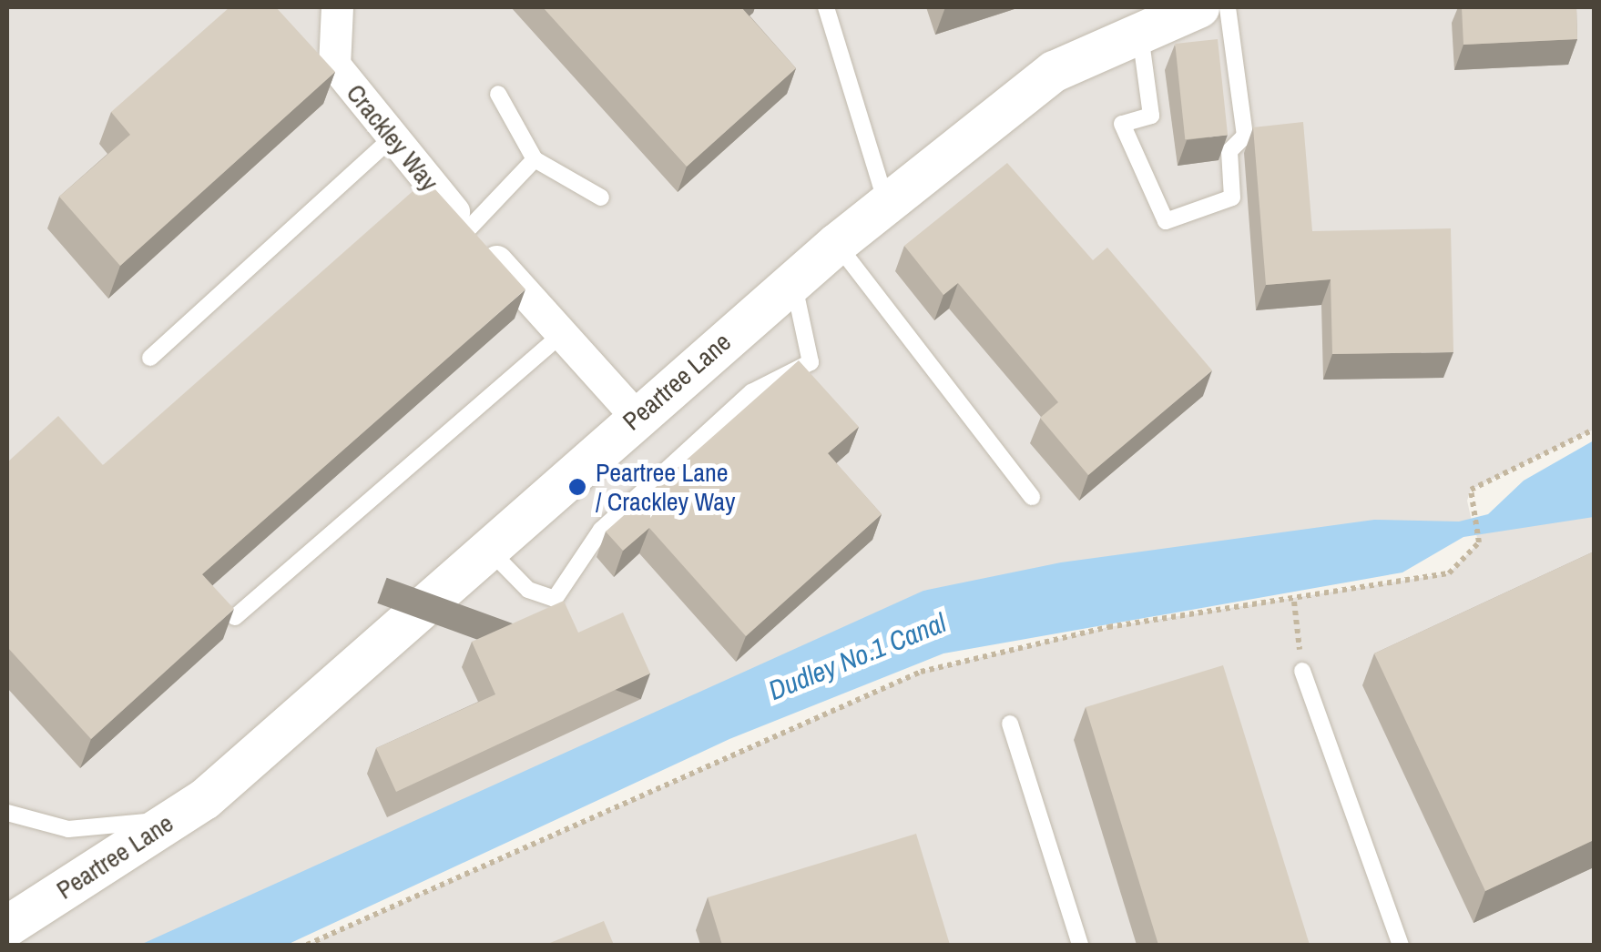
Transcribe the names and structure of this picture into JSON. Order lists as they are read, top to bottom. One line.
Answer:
{"streets":{"street":["Crackley Way","Peartree Lane"]},"crossings":[["Crackley Way","Peartree Lane"]],"water":["Dudley No.1 Canal"],"places":["Peartree Lane / Crackley Way"]}
